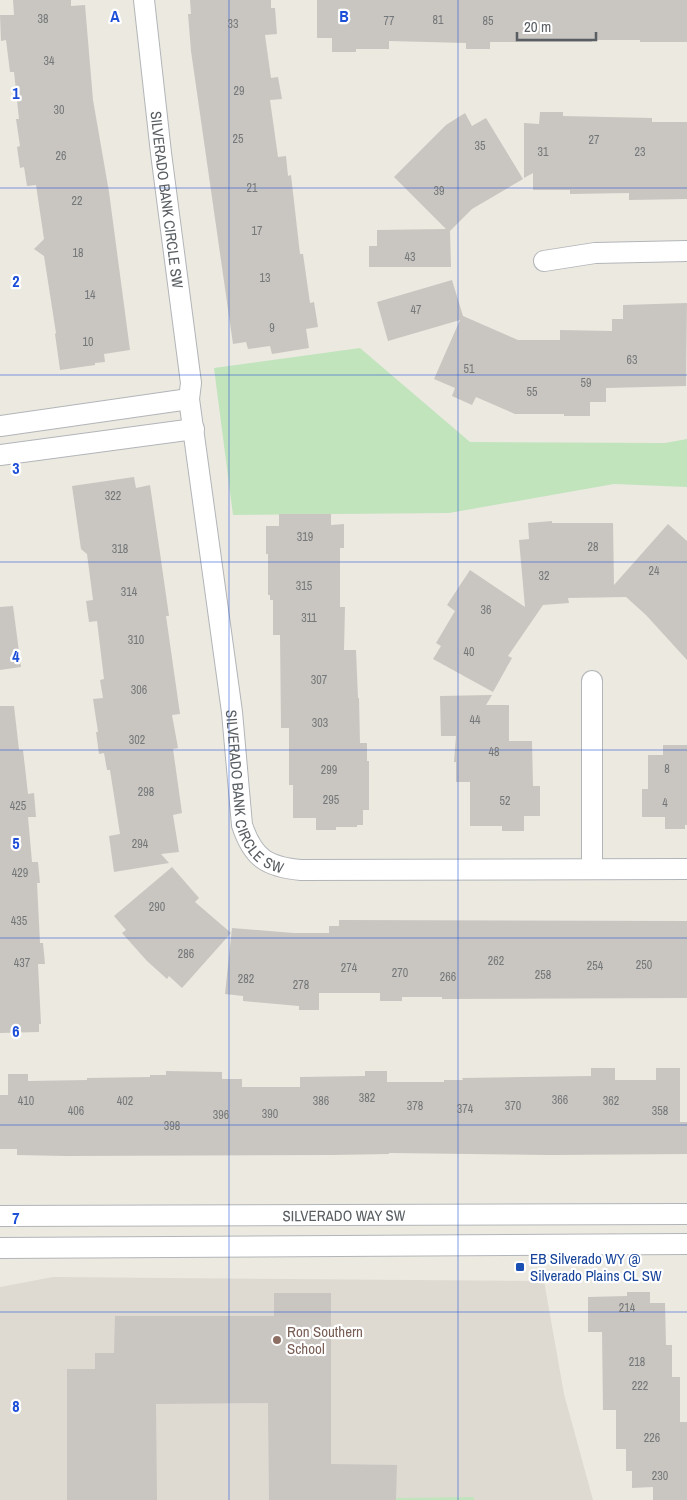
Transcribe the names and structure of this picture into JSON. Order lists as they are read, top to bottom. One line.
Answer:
{"streets":{"street":["SILVERADO BANK CIRCLE SW","SILVERADO WAY SW"]},"places":{"transit":["EB Silverado WY @ Silverado Plains CL SW"],"other":["Ron Southern School"]},"house_numbers":["38","81","77","85","33","34","29","30","25","27","35","31","23","26","21","39","22","17","18","43","13","14","47","9","10","63","51","59","55","322","319","28","318","24","32","315","314","36","311","310","40","307","306","44","303","302","48","8","299","298","295","52","4","425","294","429","290","435","286","262","437","250","254","274","270","258","266","282","278","382","366","410","402","386","362","378","370","374","406","358","390","396","398","214","218","222","226","230"],"scale_bar":"20 m","grid":{"columns":["A","B"],"rows":["1","2","3","4","5","6","7","8"]}}
